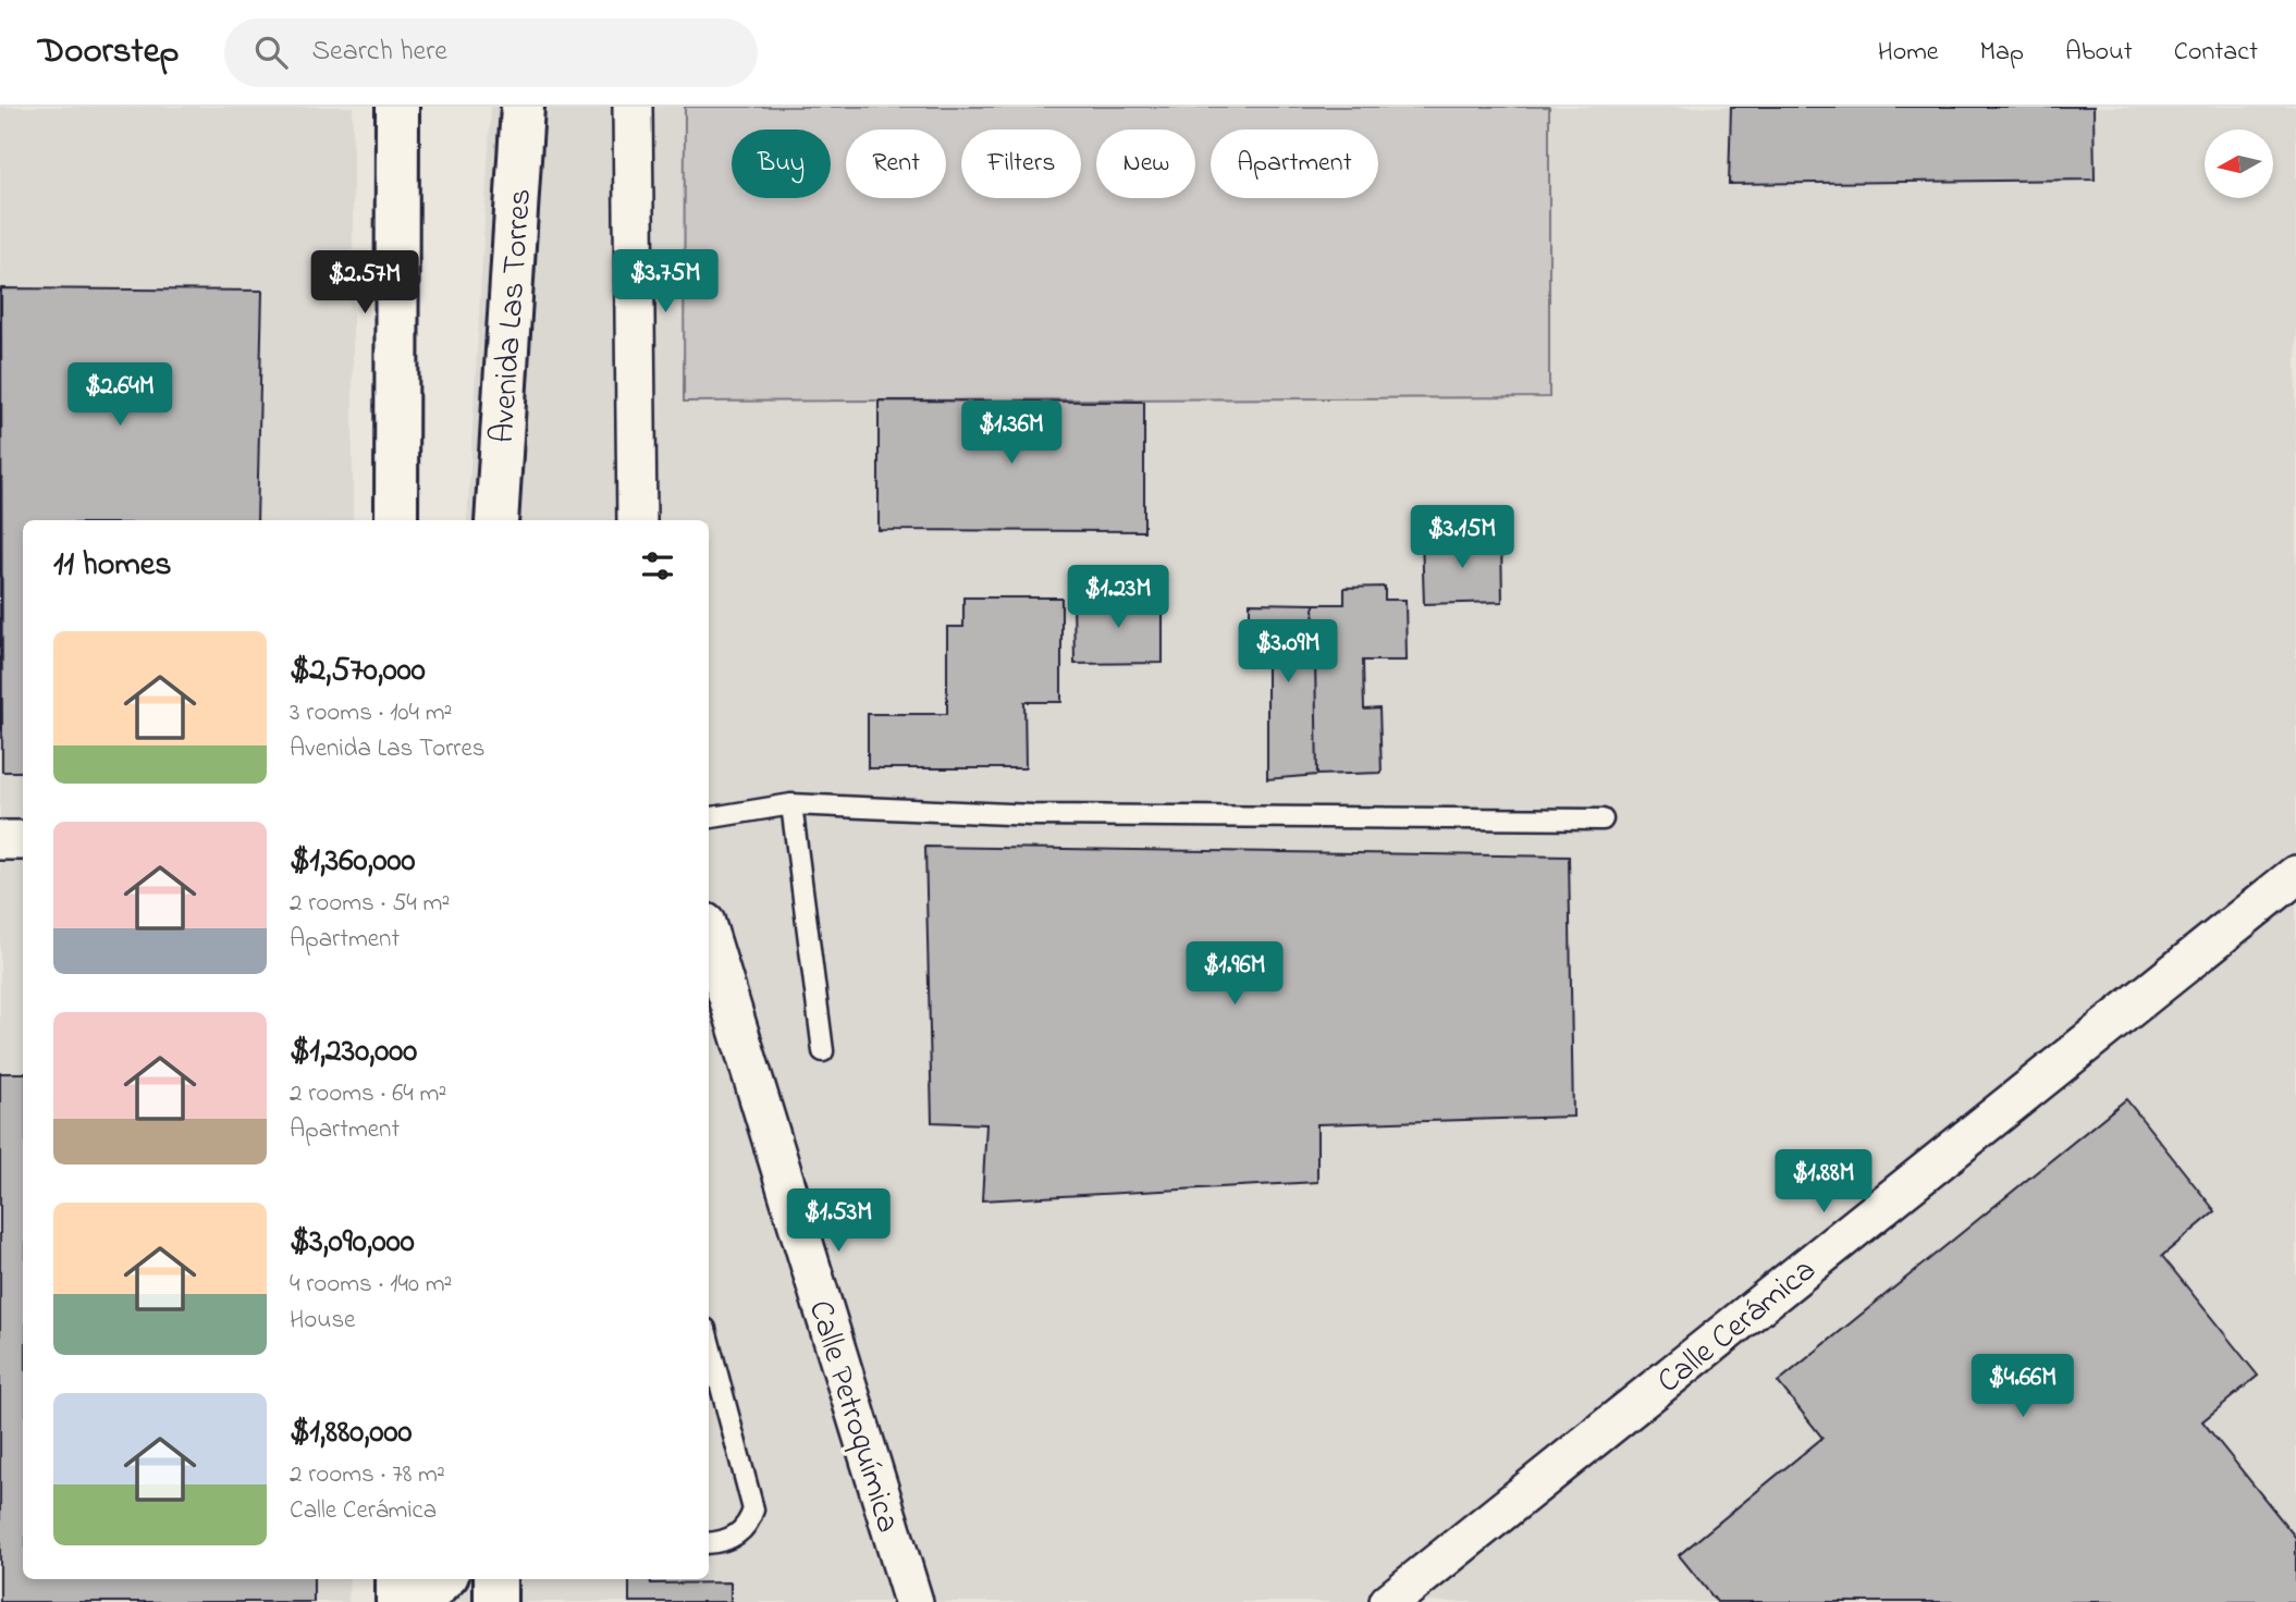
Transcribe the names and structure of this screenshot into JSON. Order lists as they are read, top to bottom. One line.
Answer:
{"streets":{"main road":["Avenida Las Torres"],"street":["Calle Cerámica","Calle Petroquímica"]},"north":"left","page":{"header":"Doorstep","search":"Search here","nav":["Home","Map","About","Contact"],"chip":["Buy","Rent","Filters","New","Apartment"],"price":["$3.75M","$2.57M","$2.64M","$1.36M","$3.15M","$1.23M","$3.09M","$1.96M","$1.88M","$1.53M","$4.66M"],"heading":"11 homes","list":[{"name":"$2,570,000","note":"3 rooms · 104 m² · Avenida Las Torres"},{"name":"$1,360,000","note":"2 rooms · 54 m² · Apartment"},{"name":"$1,230,000","note":"2 rooms · 64 m² · Apartment"},{"name":"$3,090,000","note":"4 rooms · 140 m² · House"},{"name":"$1,880,000","note":"2 rooms · 78 m² · Calle Cerámica"}]}}
